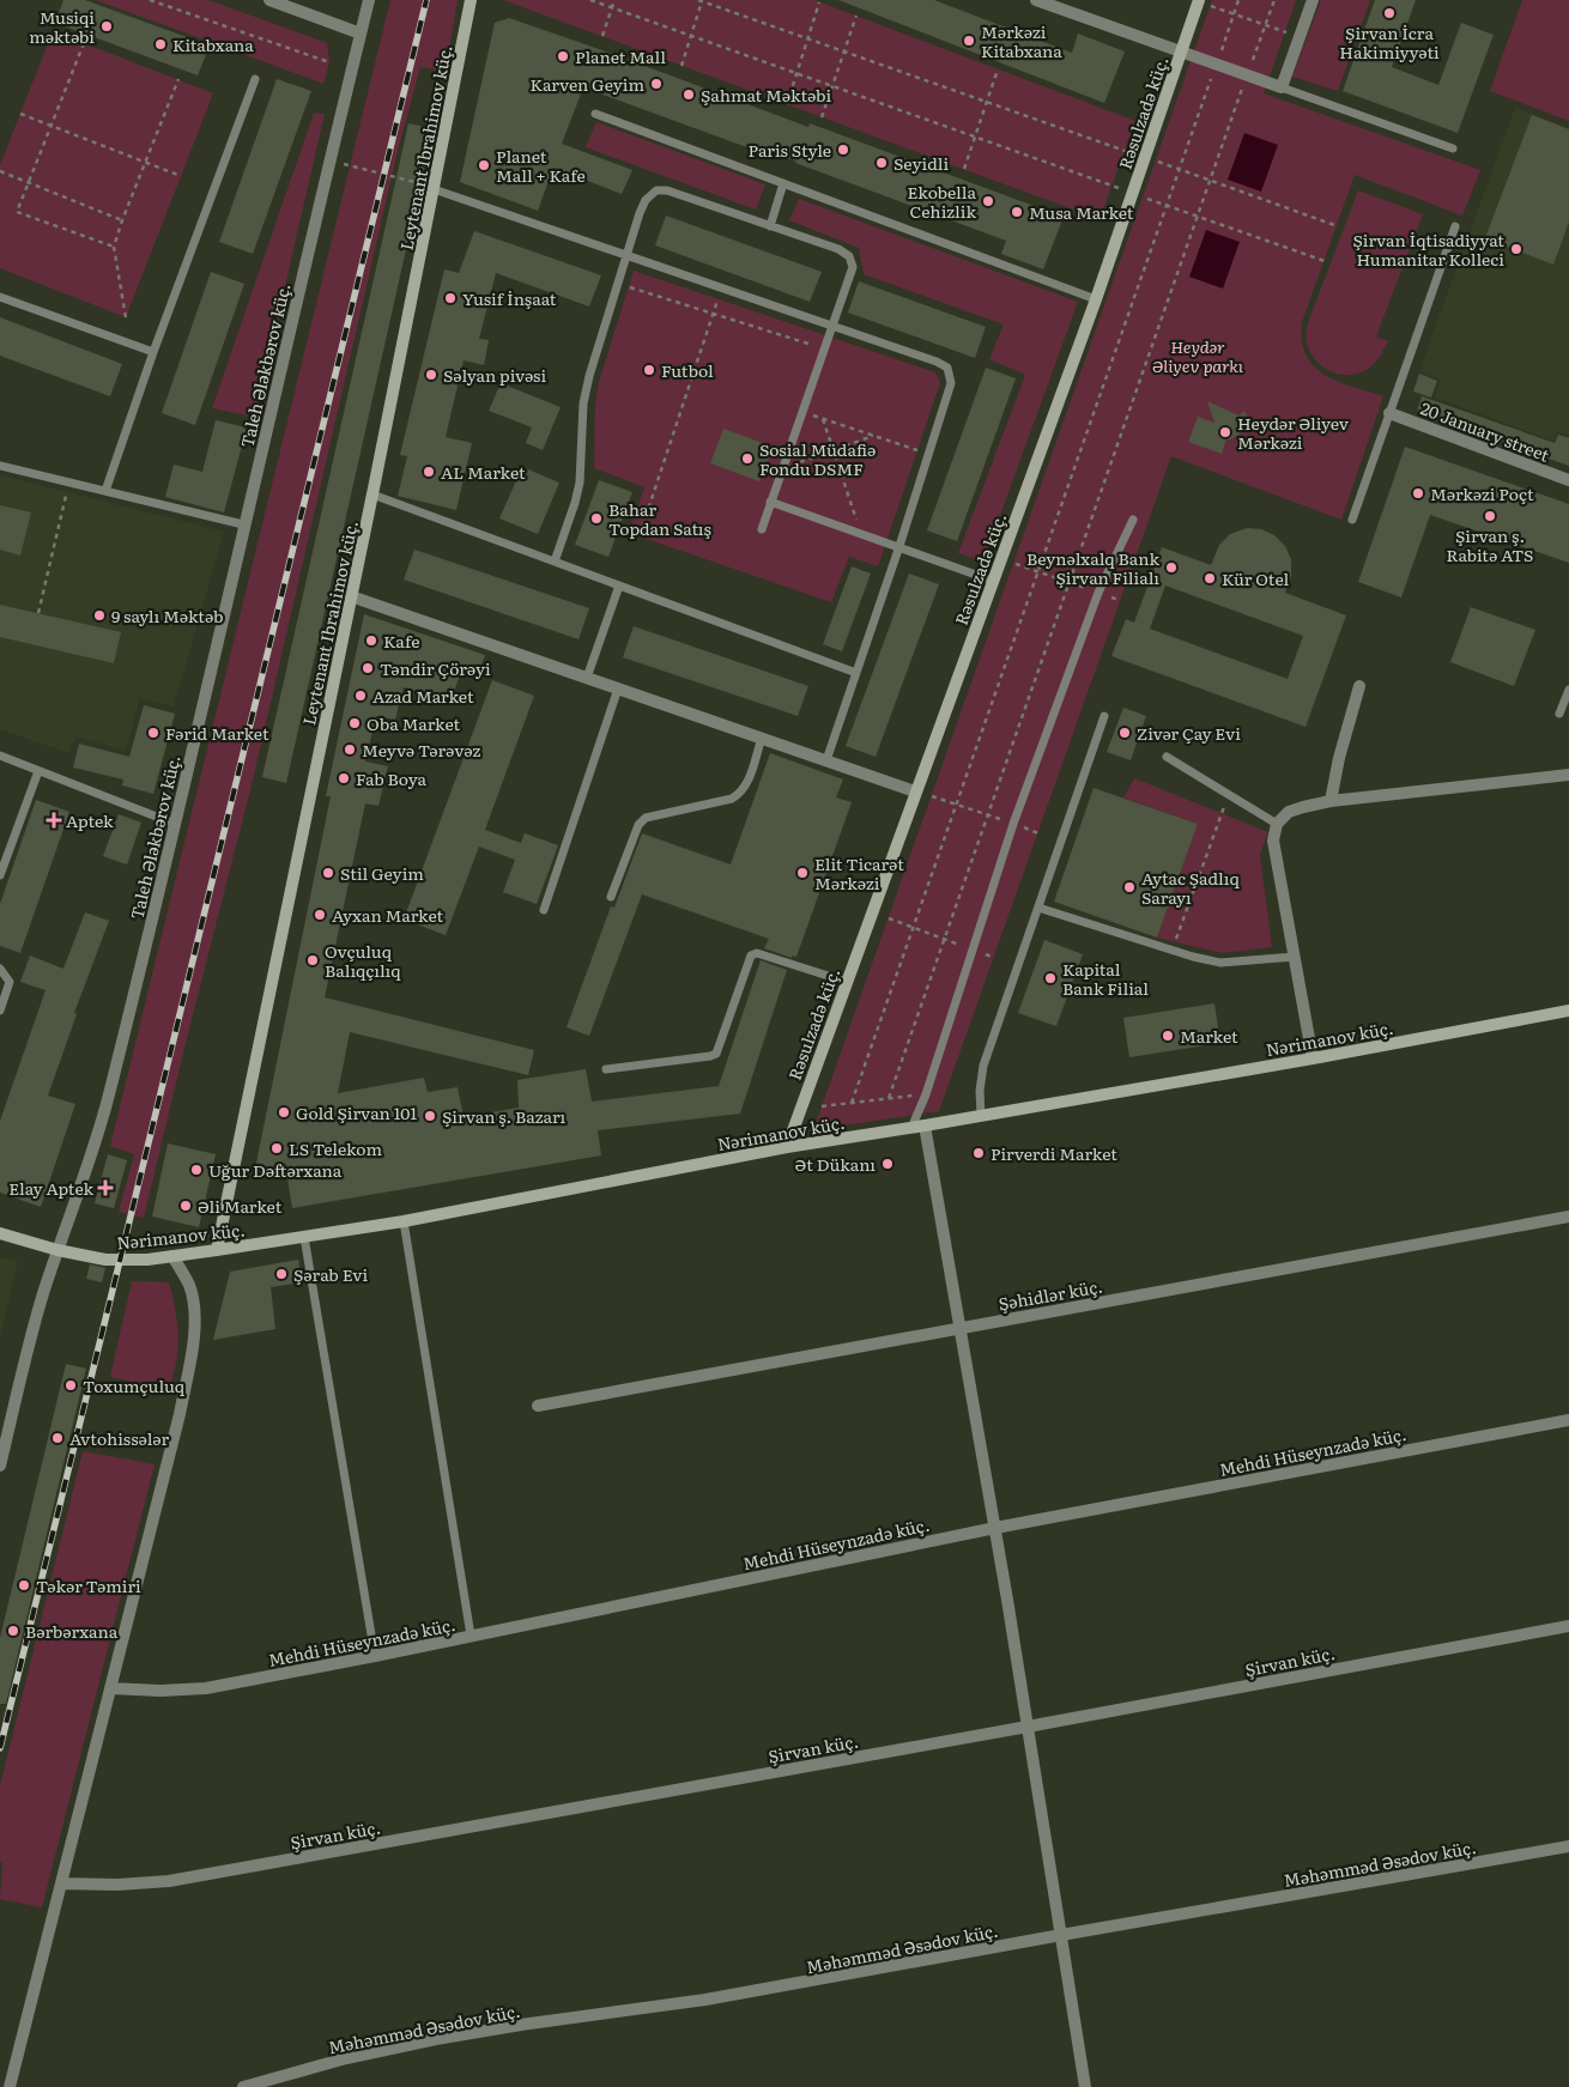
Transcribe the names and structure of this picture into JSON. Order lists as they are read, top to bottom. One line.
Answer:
{"streets":{"street":["Rəsulzadə küç.","Leytenant Ibrahimov küç.","Taleh Ələkbərov küç.","20 January street","Nərimanov küç.","Şəhidlər küç.","Mehdi Hüseynzadə küç.","Şirvan küç.","Məhəmməd Əsədov küç."]},"crossings":[["Rəsulzadə küç.","Nərimanov küç."],["Leytenant Ibrahimov küç.","Nərimanov küç."],["Taleh Ələkbərov küç.","Nərimanov küç."]],"parks":["Heydər Əliyev parkı"],"places":{"other":["Şirvan İcra Hakimiyyəti","Musiqi məktəbi","Mərkəzi Kitabxana","Kitabxana","Planet Mall","Karven Geyim","Şahmat Məktəbi","Paris Style","Seyidli","Planet Mall + Kafe","Ekobella Cehizlik","Musa Market","Şirvan İqtisadiyyat Humanitar Kolleci","Yusif İnşaat","Futbol","Səlyan pivəsi","Heydər Əliyev Mərkəzi","Sosial Müdafiə Fondu DSMF","AL Market","Mərkəzi Poçt","Şirvan ş. Rabitə ATS","Bahar Topdan Satış","Beynəlxalq Bank Şirvan Filialı","Kür Otel","9 saylı Məktəb","Kafe","Təndir Çörəyi","Azad Market","Oba Market","Fərid Market","Zivər Çay Evi","Meyvə Tərəvəz","Fab Boya","Stil Geyim","Elit Ticarət Mərkəzi","Aytac Şadlıq Sarayı","Ayxan Market","Ovçuluq Balıqçılıq","Kapital Bank Filial","Market","Gold Şirvan 101","Şirvan ş. Bazarı","LS Telekom","Pirverdi Market","Ət Dükanı","Uğur Dəftərxana","Əli Market","Şərab Evi","Toxumçuluq","Avtohissələr","Təkər Təmiri","Bərbərxana"],"health":["Aptek","Elay Aptek"]}}
